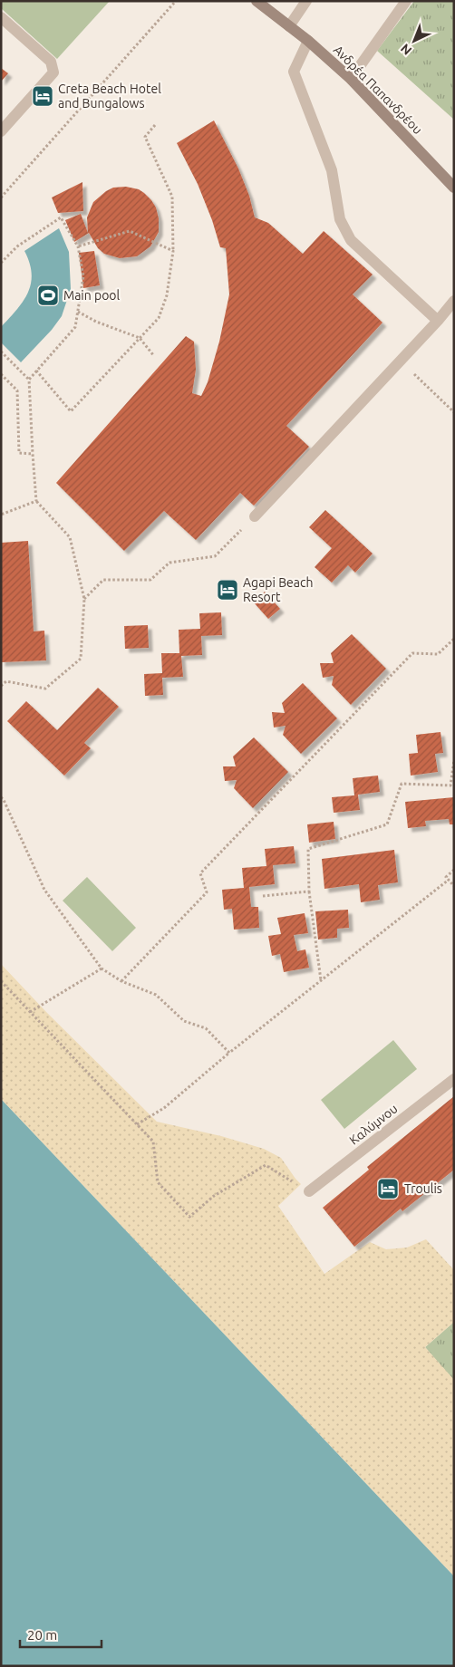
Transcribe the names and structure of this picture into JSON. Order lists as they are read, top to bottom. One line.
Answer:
{"streets":{"main road":["Ανδρέα Παπανδρέου"],"street":["Καλύμνου"]},"places":{"hotel":["Creta Beach Hotel and Bungalows","Agapi Beach Resort","Troulis"],"sports":["Main pool"]},"scale_bar":"20 m","north":"bottom left"}
